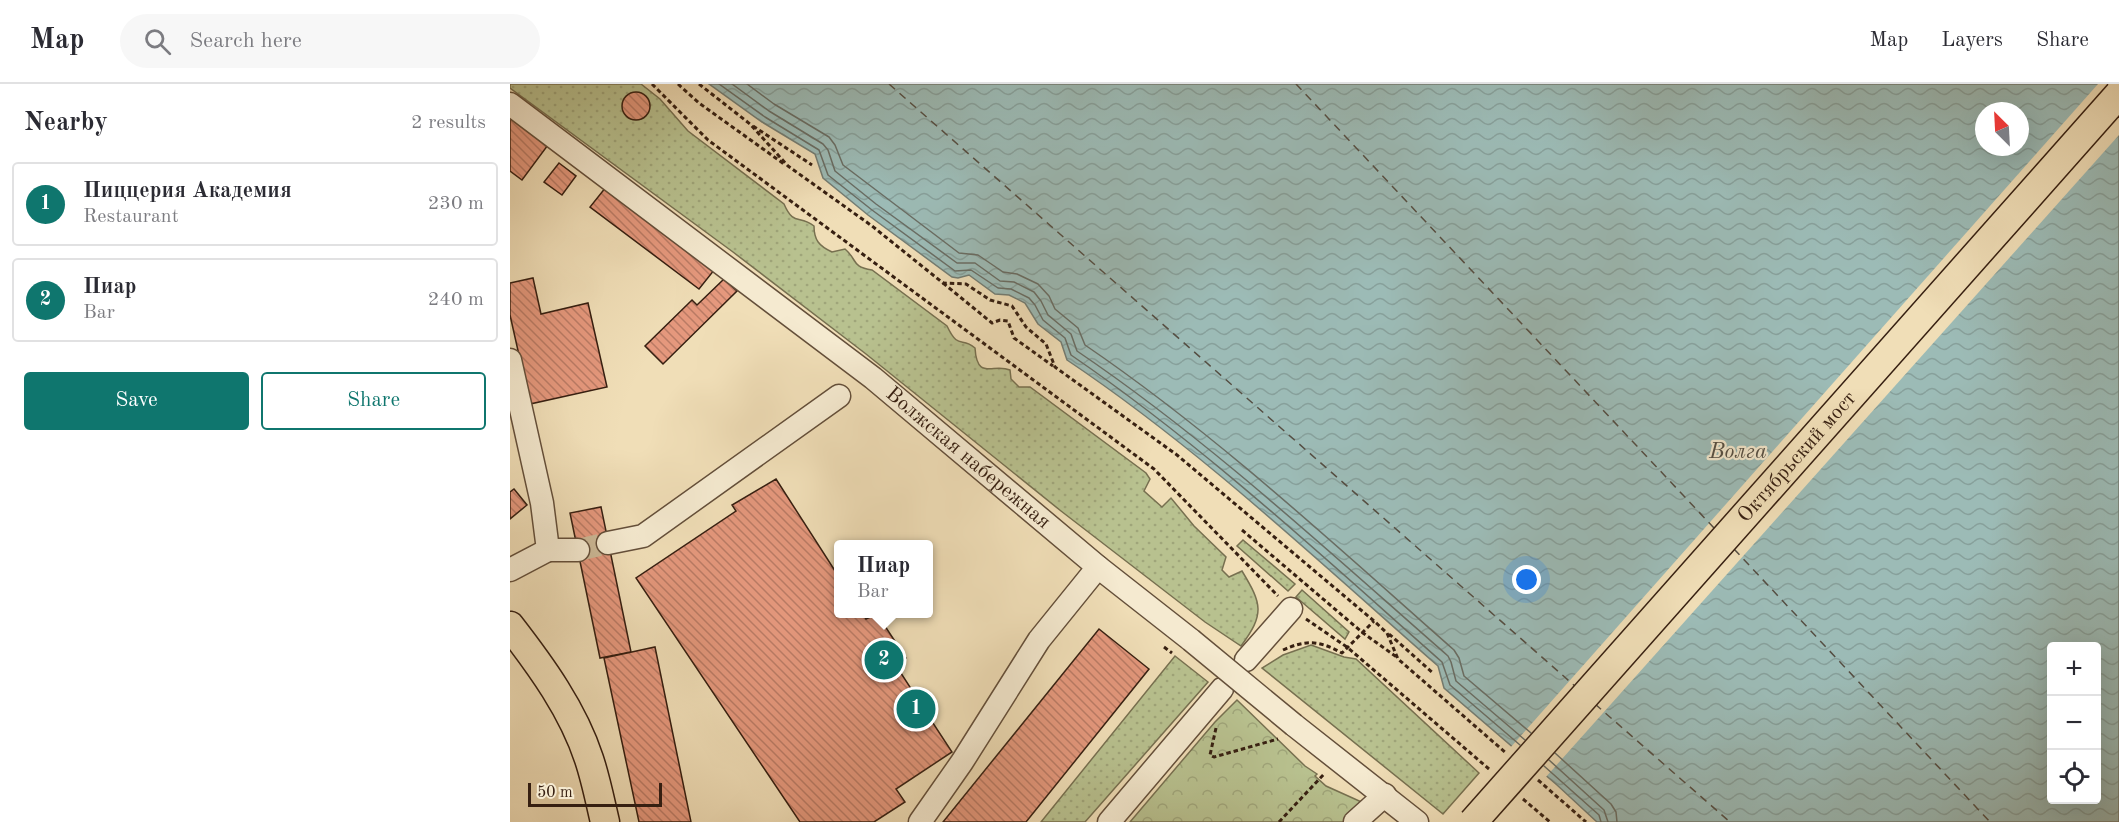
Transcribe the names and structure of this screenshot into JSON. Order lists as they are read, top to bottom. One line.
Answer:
{"streets":{"main road":["Октябрьский мост"],"street":["Волжская набережная"]},"water":["Волга"],"scale_bar":"50 m","north":"top left","page":{"header":"Map","search":"Search here","nav":["Map","Layers","Share"],"heading":["Nearby","2 results"],"list":[{"mark":"1","name":"Пиццерия Академия","note":"Restaurant","value":"230 m"},{"mark":"2","name":"Пиар","note":"Bar","value":"240 m"}],"buttons":["Save","Share"],"popup":["Пиар","Bar"],"pins":["2","1"],"map_buttons":["+","−"],"scale":"50 m"}}
